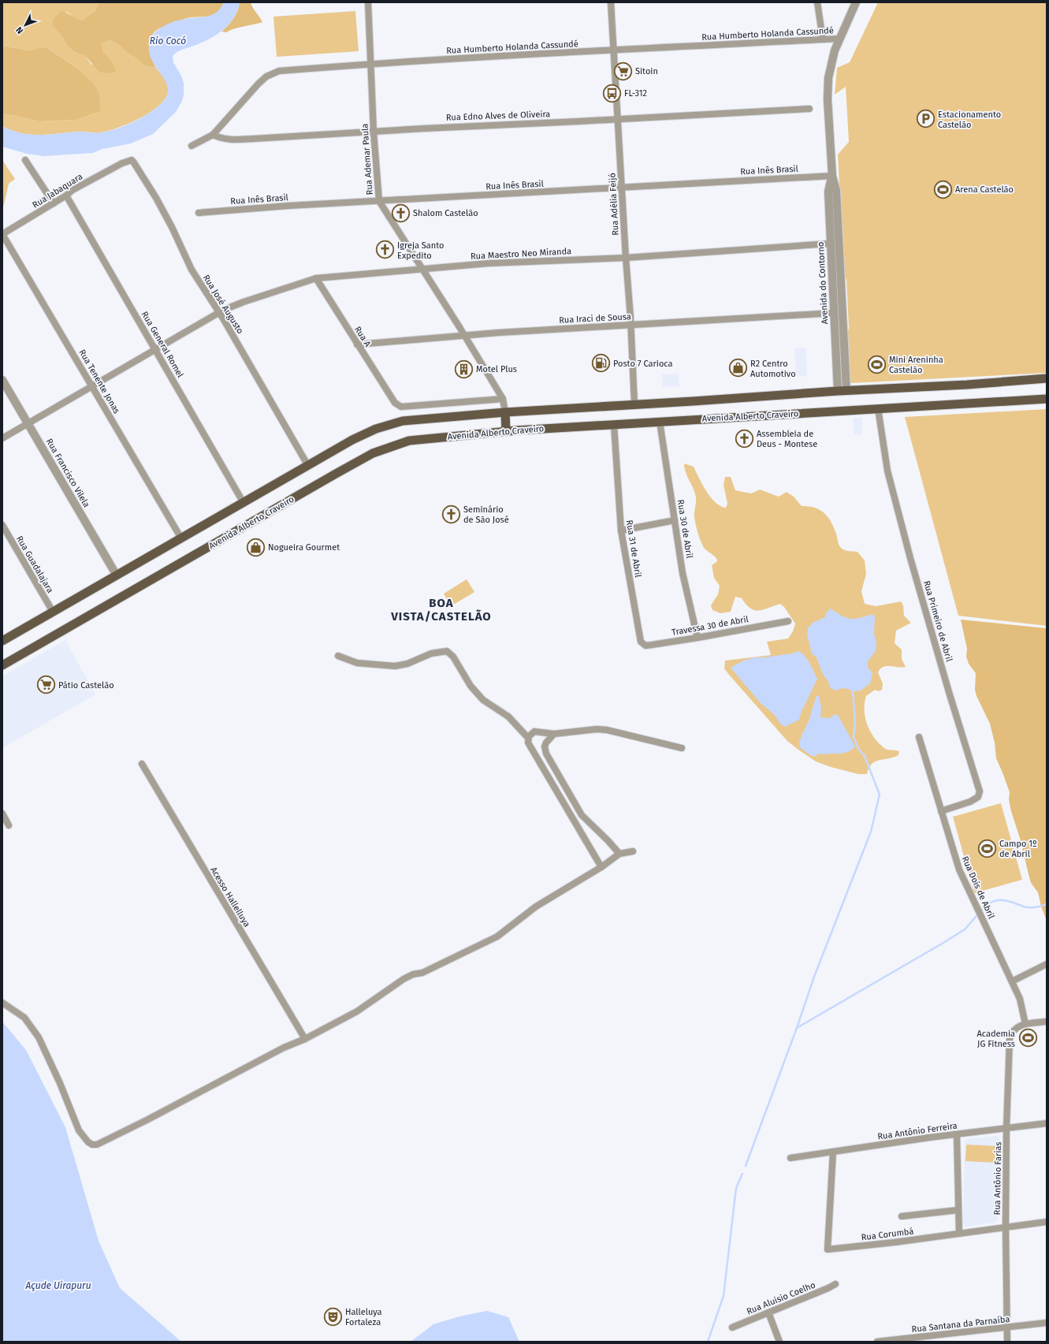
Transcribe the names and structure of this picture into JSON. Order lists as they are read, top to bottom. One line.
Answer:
{"streets":{"main road":["Avenida Alberto Craveiro"],"street":["Rua Humberto Holanda Cassundé","Rua Edno Alves de Oliveira","Rua Ademar Paula","Rua Inês Brasil","Rua Jabaquara","Rua Adélia Feijó","Rua Maestro Neo Miranda","Avenida do Contorno","Rua José Augusto","Rua Iraci de Sousa","Rua A","Rua General Romel","Rua Tenente Jonas","Rua Francisco Vilela","Rua 30 de Abril","Rua 31 de Abril","Rua Guadalajara","Rua Primeiro de Abril","Travessa 30 de Abril","Rua Dois de Abril","Acesso Hallelluya","Rua Antônio Ferreira","Rua Antônio Farias","Rua Corumbá","Rua Aluisio Coelho","Rua Santana da Parnaíba"]},"crossings":[["Rua Humberto Holanda Cassundé","Rua Edno Alves de Oliveira"],["Rua Humberto Holanda Cassundé","Rua Ademar Paula"],["Rua Humberto Holanda Cassundé","Rua Adélia Feijó"],["Rua Humberto Holanda Cassundé","Avenida do Contorno"],["Rua Edno Alves de Oliveira","Rua Ademar Paula"],["Rua Edno Alves de Oliveira","Rua Adélia Feijó"],["Rua Ademar Paula","Rua Inês Brasil"],["Rua Ademar Paula","Rua Maestro Neo Miranda"],["Rua Ademar Paula","Rua Iraci de Sousa"],["Rua Ademar Paula","Rua A"],["Rua Ademar Paula","Avenida Alberto Craveiro"],["Rua Inês Brasil","Rua Adélia Feijó"],["Rua Inês Brasil","Avenida do Contorno"],["Rua Jabaquara","Rua José Augusto"],["Rua Jabaquara","Rua General Romel"],["Rua Jabaquara","Rua Tenente Jonas"],["Rua Adélia Feijó","Rua Maestro Neo Miranda"],["Rua Adélia Feijó","Rua Iraci de Sousa"],["Rua Adélia Feijó","Avenida Alberto Craveiro"],["Rua Maestro Neo Miranda","Avenida do Contorno"],["Rua Maestro Neo Miranda","Rua José Augusto"],["Rua Maestro Neo Miranda","Rua A"],["Rua Maestro Neo Miranda","Rua General Romel"],["Rua Maestro Neo Miranda","Rua Tenente Jonas"],["Rua Maestro Neo Miranda","Rua Francisco Vilela"],["Avenida do Contorno","Rua Iraci de Sousa"],["Avenida do Contorno","Avenida Alberto Craveiro"],["Rua José Augusto","Avenida Alberto Craveiro"],["Rua Iraci de Sousa","Rua A"],["Rua General Romel","Avenida Alberto Craveiro"],["Rua Tenente Jonas","Avenida Alberto Craveiro"],["Avenida Alberto Craveiro","Rua Francisco Vilela"],["Avenida Alberto Craveiro","Rua 30 de Abril"],["Avenida Alberto Craveiro","Rua 31 de Abril"],["Avenida Alberto Craveiro","Rua Guadalajara"],["Avenida Alberto Craveiro","Rua Primeiro de Abril"],["Rua 30 de Abril","Travessa 30 de Abril"],["Rua 31 de Abril","Travessa 30 de Abril"],["Rua Primeiro de Abril","Rua Dois de Abril"],["Rua Dois de Abril","Rua Antônio Farias"],["Rua Antônio Ferreira","Rua Antônio Farias"],["Rua Antônio Ferreira","Rua Corumbá"],["Rua Antônio Farias","Rua Corumbá"],["Rua Antônio Farias","Rua Santana da Parnaíba"]],"districts":["BOA VISTA/CASTELÃO"],"water":["Rio Cocó","Açude Uirapuru"],"places":{"supermarket":["Sitoin","Pátio Castelão"],"bus stop":["FL-312"],"parking":["Estacionamento Castelão"],"sports":["Arena Castelão","Mini Areninha Castelão","Campo 1º de Abril","Academia JG Fitness"],"church":["Shalom Castelão","Igreja Santo Expedito","Assembleia de Deus - Montese","Seminário de São José"],"fuel station":["Posto 7 Carioca"],"shop":["R2 Centro Automotivo","Nogueira Gourmet"],"building":["Motel Plus"],"theatre":["Halleluya Fortaleza"]},"north":"bottom left"}
